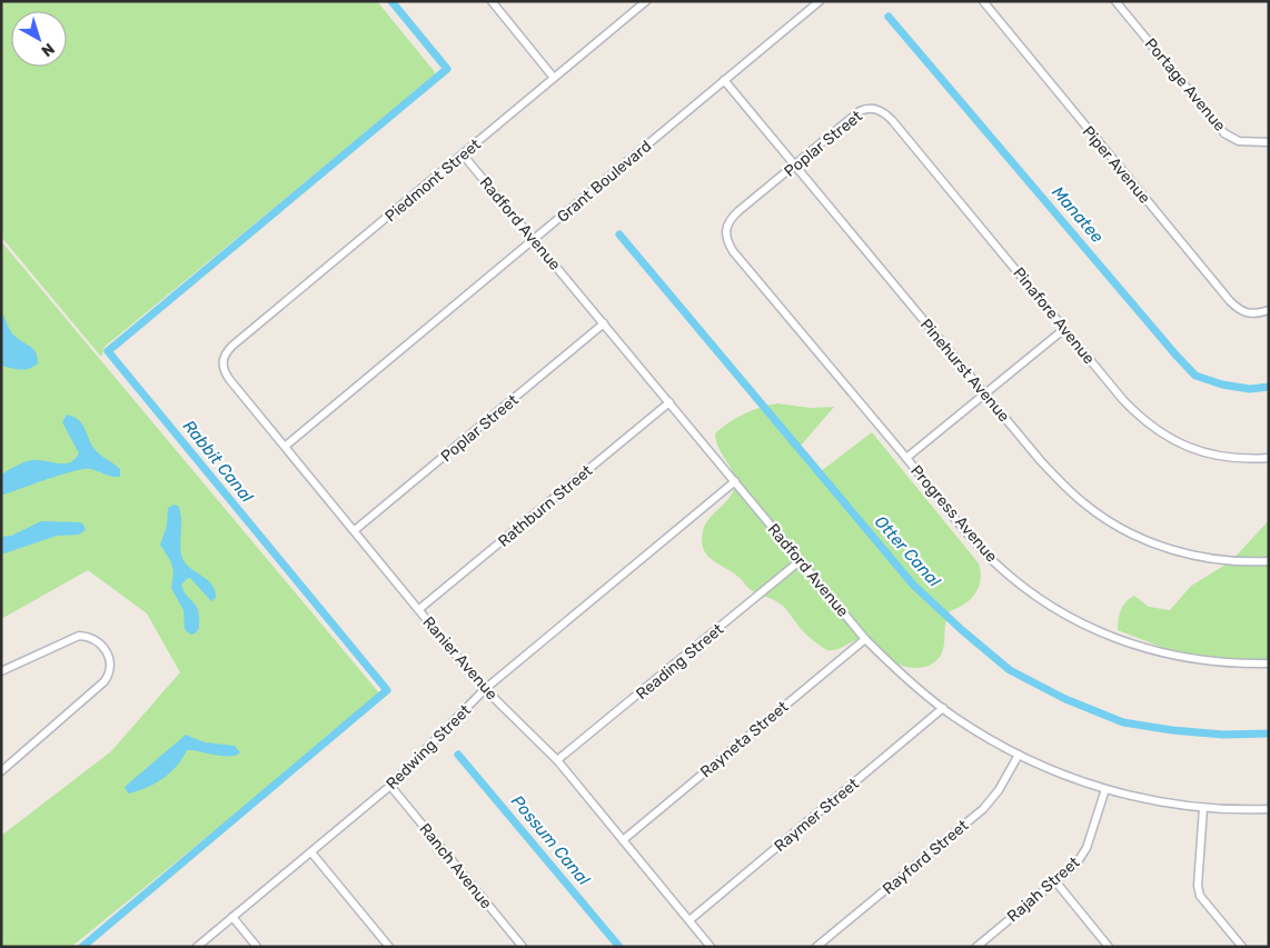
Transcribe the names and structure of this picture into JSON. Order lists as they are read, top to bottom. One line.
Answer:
{"streets":{"street":["Portage Avenue","Poplar Street","Piper Avenue","Piedmont Street","Grant Boulevard","Radford Avenue","Pinafore Avenue","Pinehurst Avenue","Rathburn Street","Progress Avenue","Ranier Avenue","Reading Street","Rayneta Street","Redwing Street","Raymer Street","Rayford Street","Ranch Avenue","Rajah Street"]},"crossings":[["Poplar Street","Radford Avenue"],["Poplar Street","Pinafore Avenue"],["Poplar Street","Pinehurst Avenue"],["Poplar Street","Progress Avenue"],["Poplar Street","Ranier Avenue"],["Piedmont Street","Radford Avenue"],["Piedmont Street","Ranier Avenue"],["Grant Boulevard","Radford Avenue"],["Grant Boulevard","Pinehurst Avenue"],["Grant Boulevard","Ranier Avenue"],["Radford Avenue","Rathburn Street"],["Radford Avenue","Reading Street"],["Radford Avenue","Rayneta Street"],["Radford Avenue","Redwing Street"],["Radford Avenue","Raymer Street"],["Radford Avenue","Rayford Street"],["Radford Avenue","Rajah Street"],["Rathburn Street","Ranier Avenue"],["Ranier Avenue","Reading Street"],["Ranier Avenue","Rayneta Street"],["Ranier Avenue","Redwing Street"],["Ranier Avenue","Raymer Street"],["Redwing Street","Ranch Avenue"]],"water":["Manatee","Rabbit Canal","Otter Canal","Possum Canal"],"north":"bottom right"}
